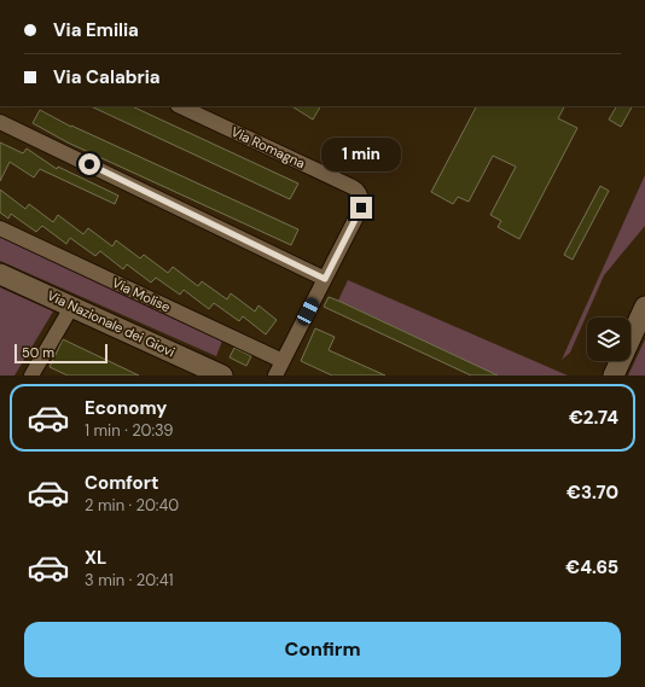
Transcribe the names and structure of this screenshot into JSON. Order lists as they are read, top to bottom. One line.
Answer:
{"streets":{"main road":["Via Nazionale dei Giovi"],"street":["Via Romagna","Via Molise"]},"scale_bar":"50 m","page":{"banner":["Via Emilia","Via Calabria"],"bubble":"1 min","scale":"50 m","list":[{"name":"Economy","note":"1 min · 20:39","value":"€2.74"},{"name":"Comfort","note":"2 min · 20:40","value":"€3.70"},{"name":"XL","note":"3 min · 20:41","value":"€4.65"}],"buttons":"Confirm"}}
